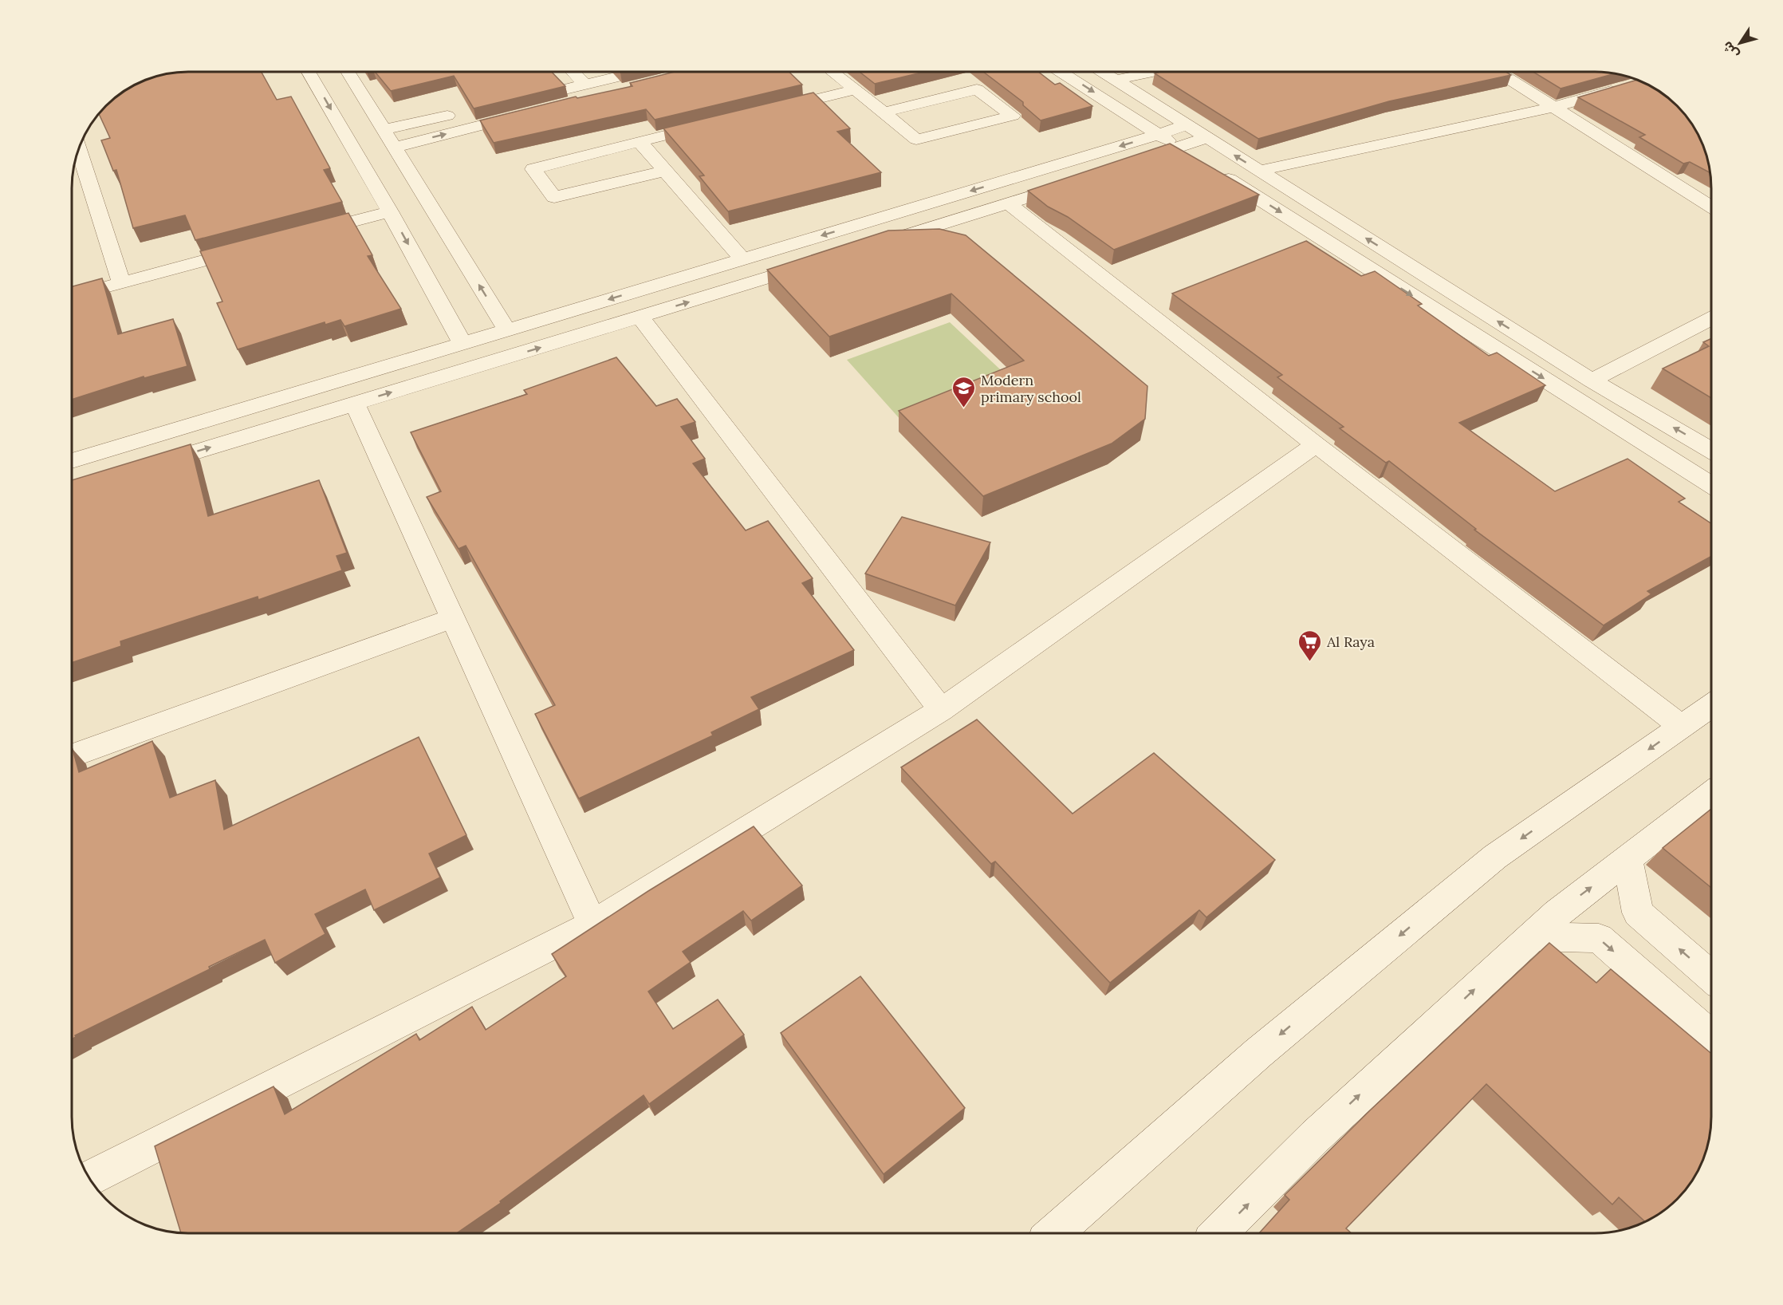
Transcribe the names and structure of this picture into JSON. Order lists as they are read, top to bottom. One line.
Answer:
{"places":{"school or university":["Modern primary school"],"supermarket":["Al Raya"]},"north":"bottom left"}
